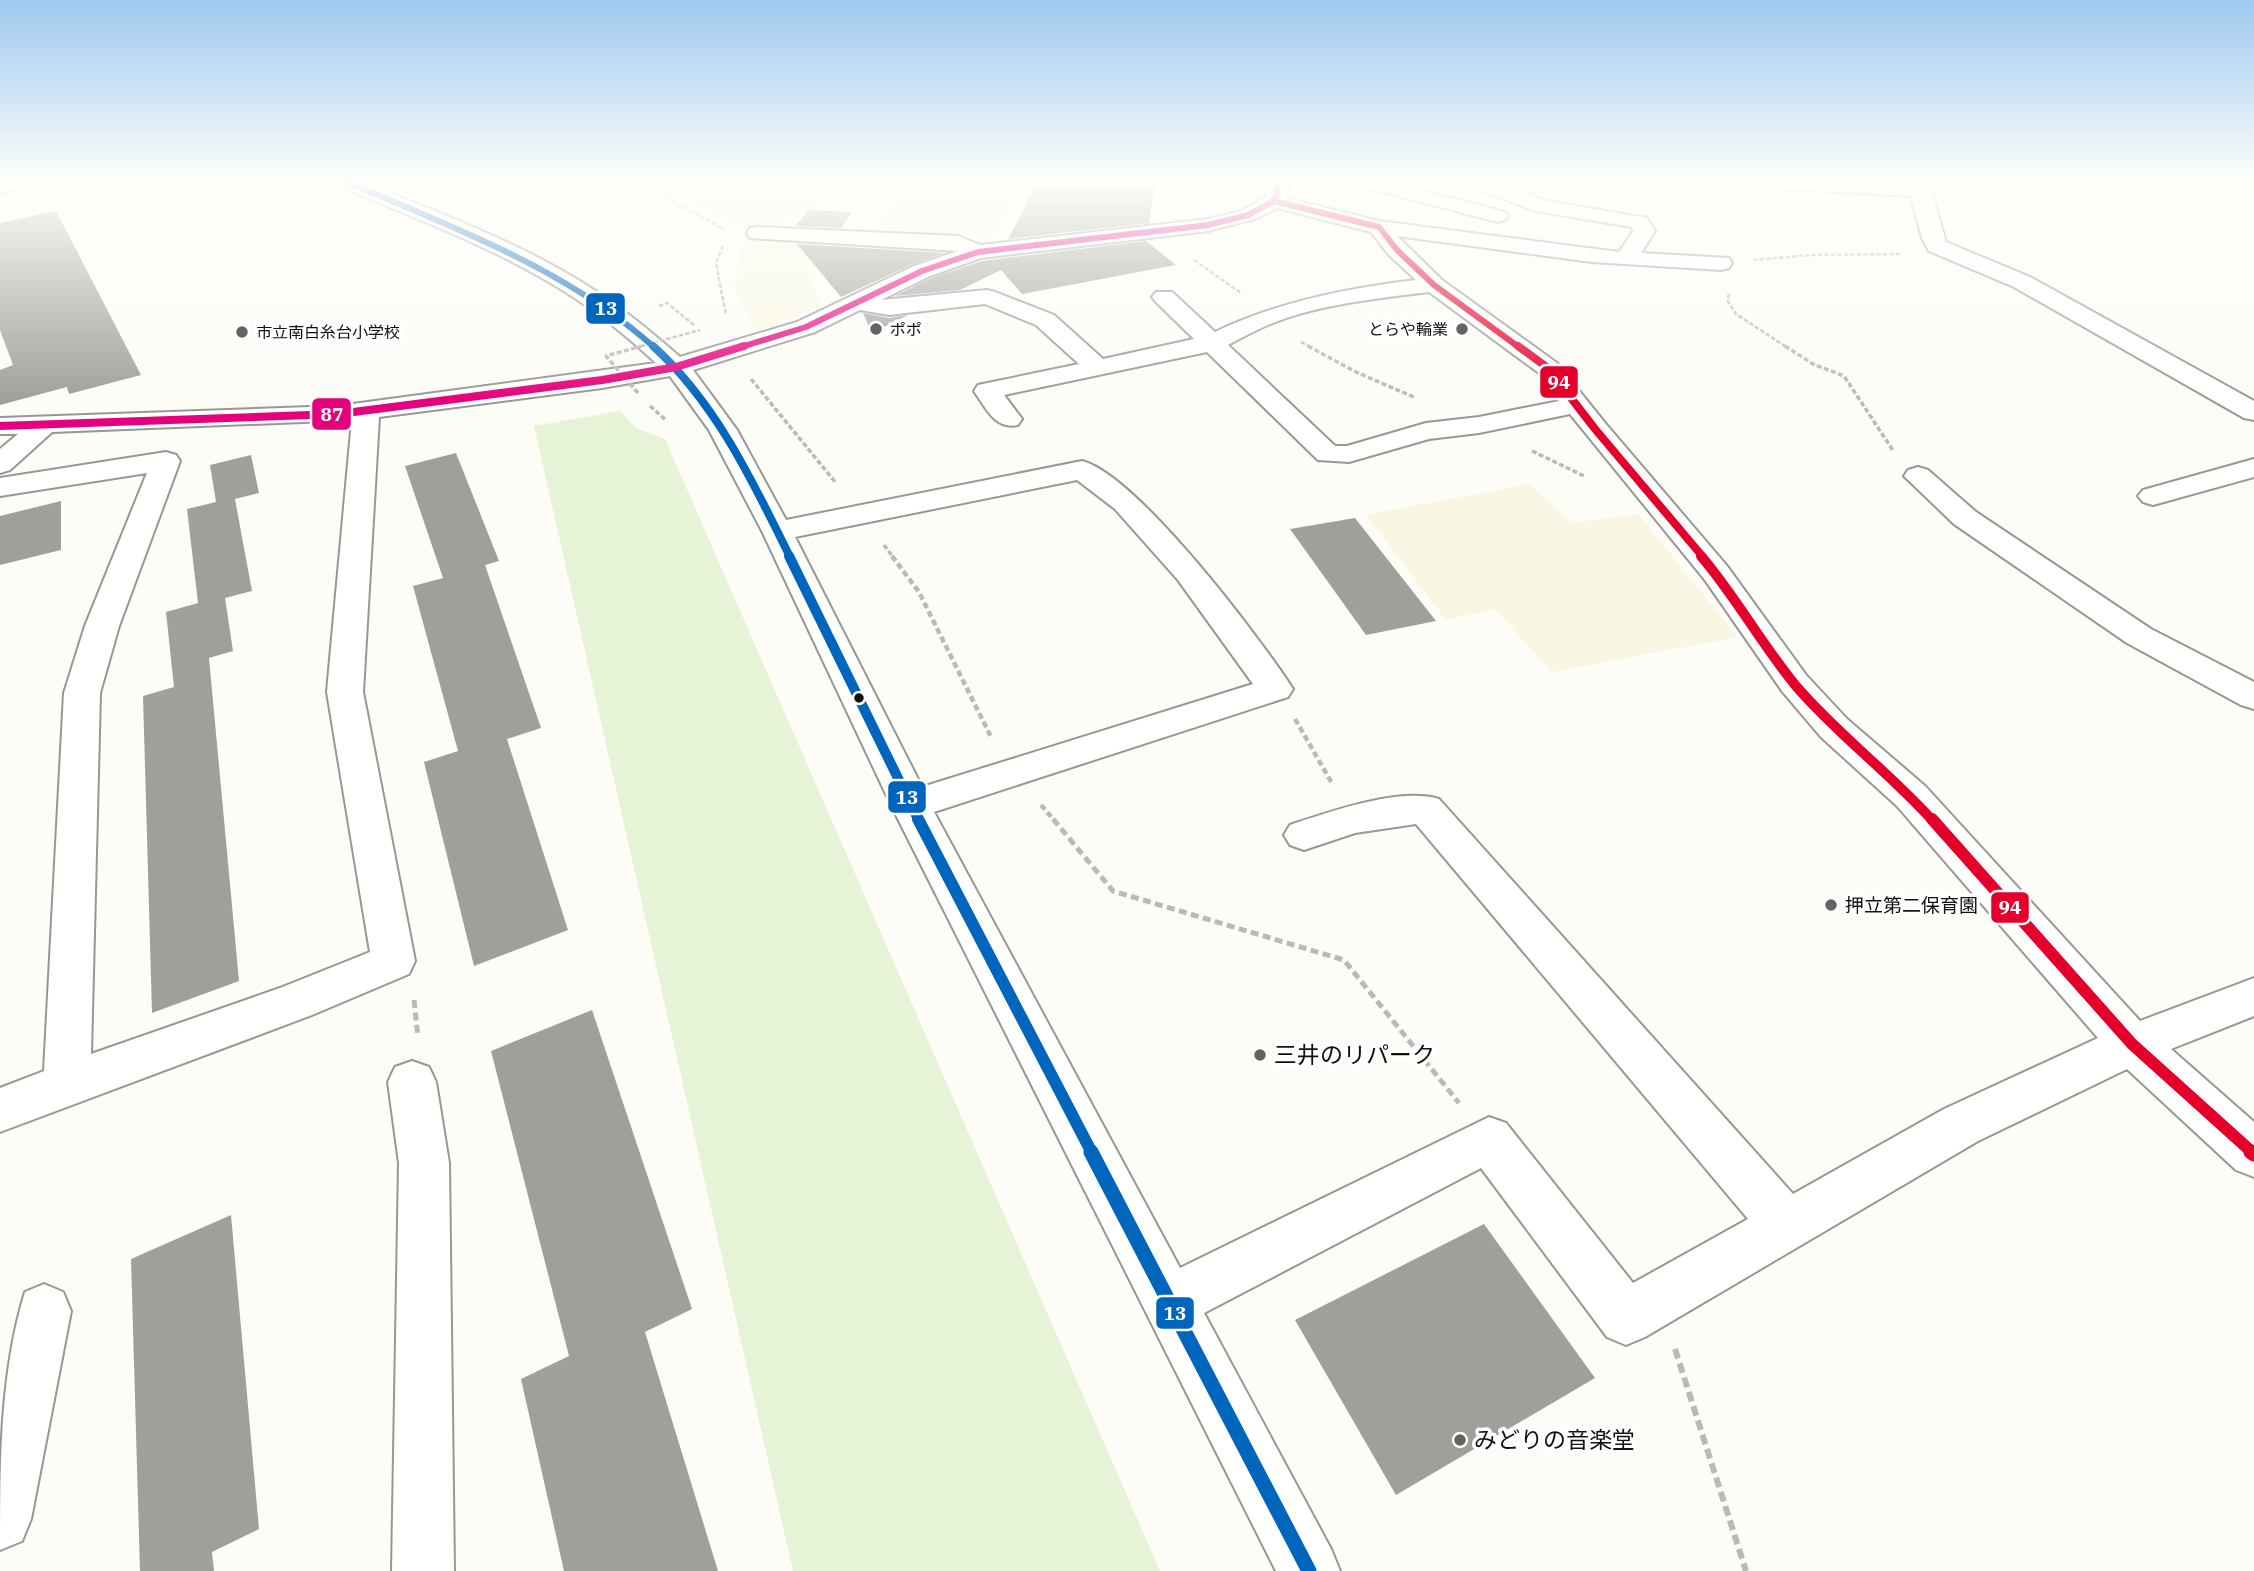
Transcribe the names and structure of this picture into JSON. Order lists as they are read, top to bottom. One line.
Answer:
{"places":["ポポ","とらや輪業","市立南白糸台小学校","押立第二保育園","三井のリパーク","みどりの音楽堂"],"lines":["transit line 13","transit line 94","transit line 87"]}
